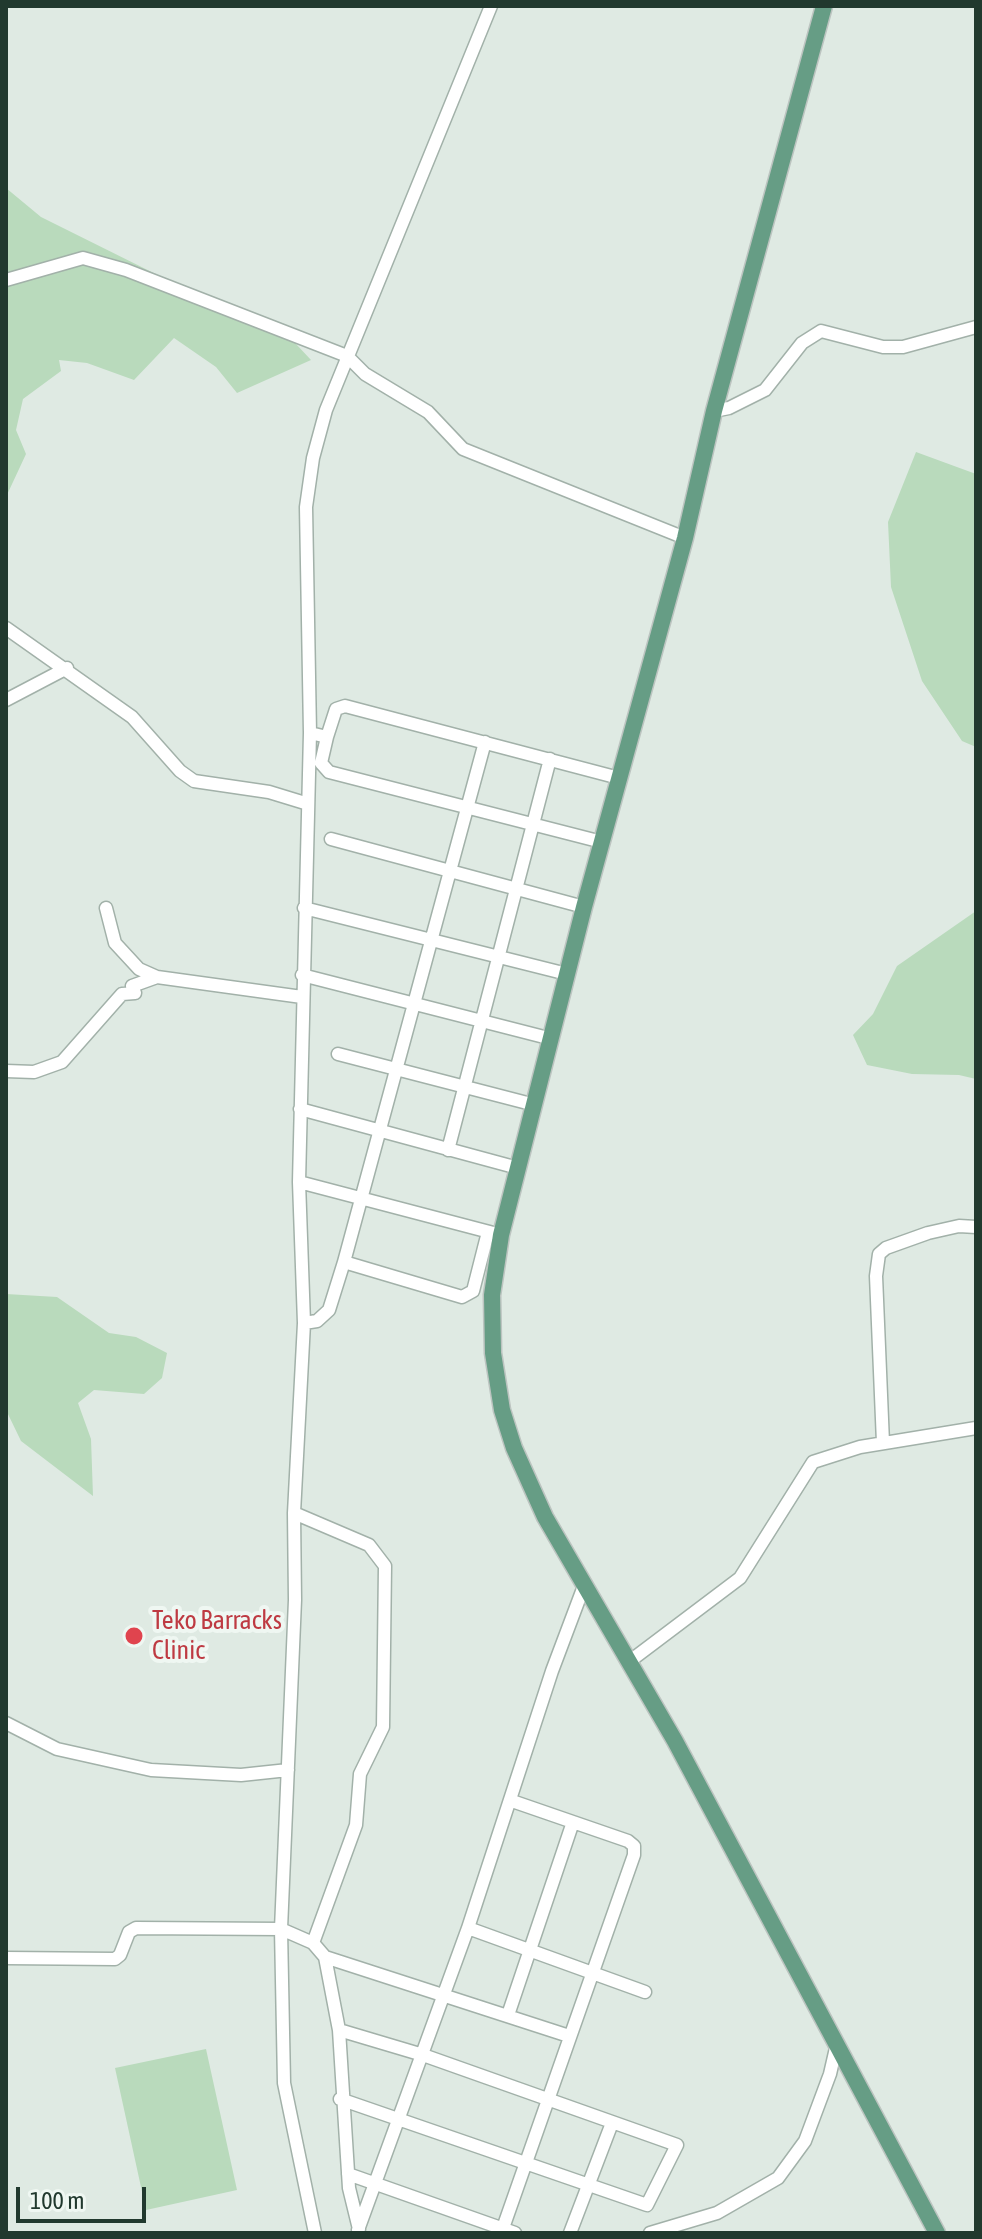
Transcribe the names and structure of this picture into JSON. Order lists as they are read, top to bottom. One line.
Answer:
{"places":["Teko Barracks Clinic"],"scale_bar":"100 m"}
